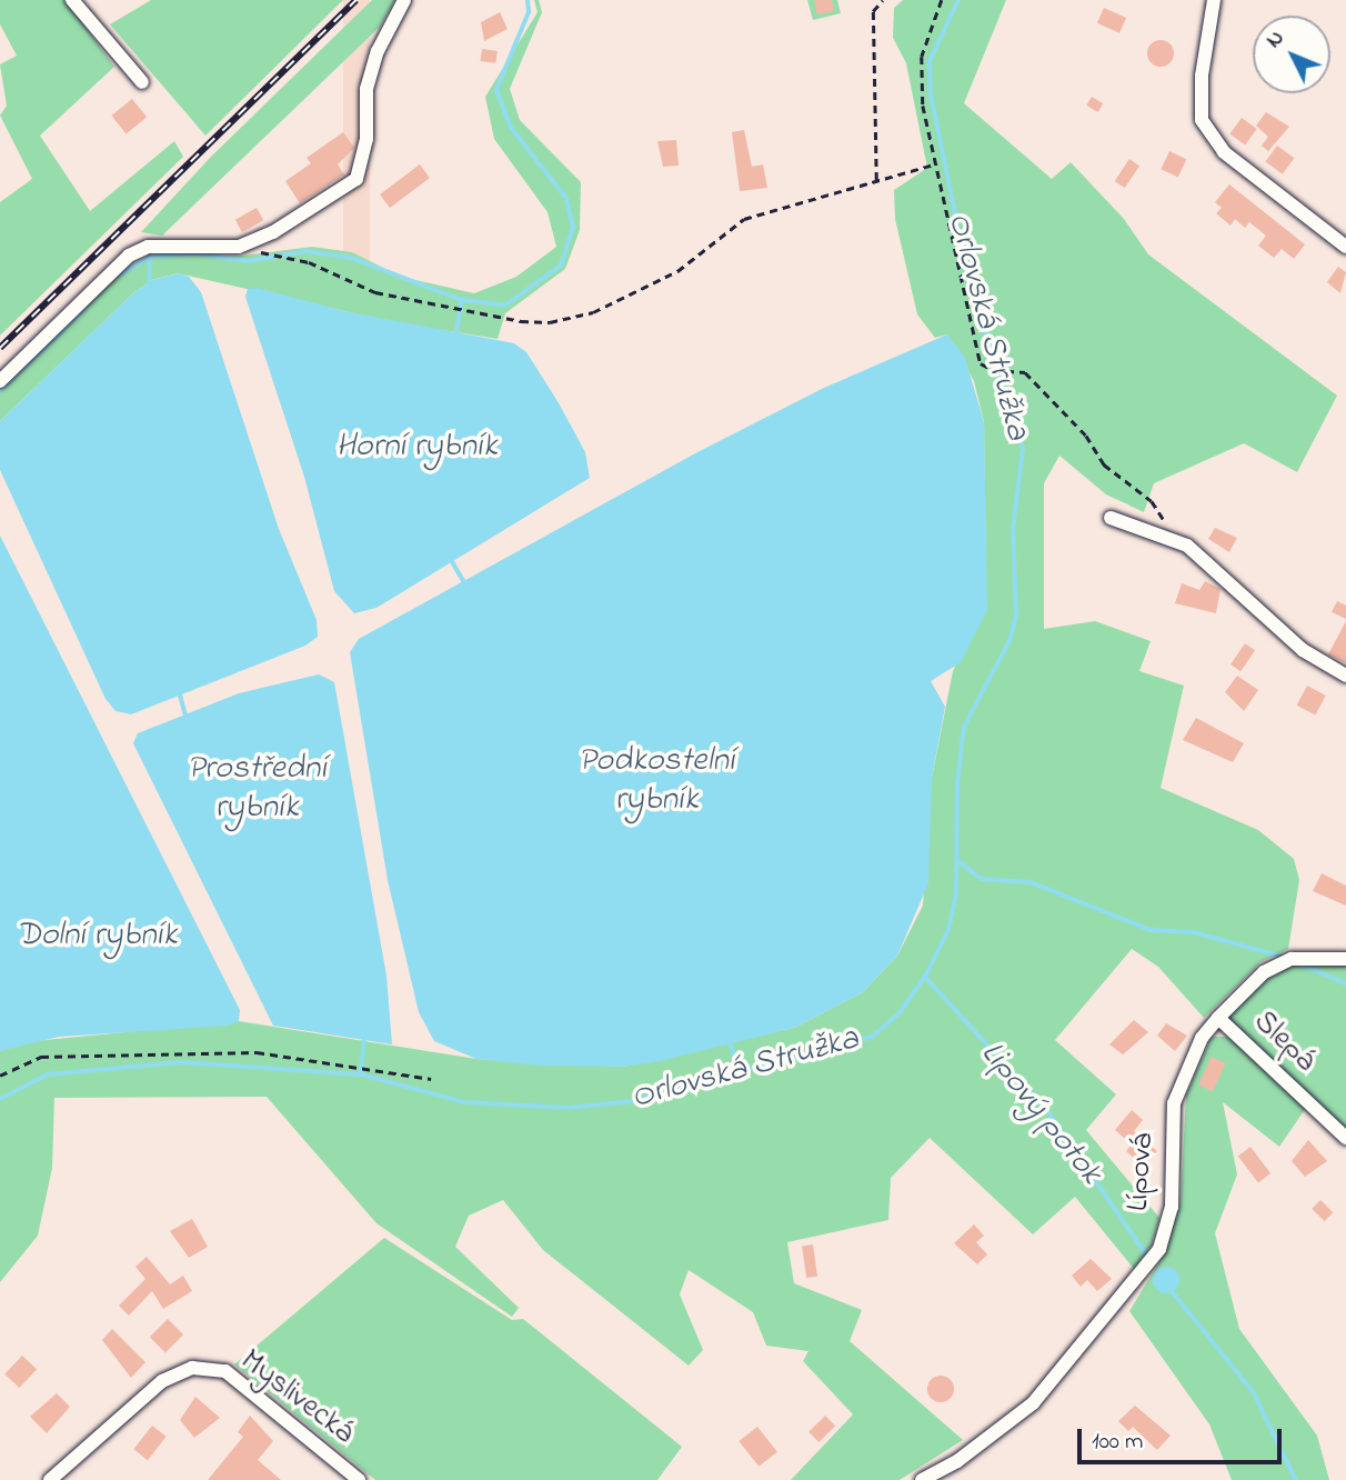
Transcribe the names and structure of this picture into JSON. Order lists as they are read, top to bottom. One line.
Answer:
{"streets":{"street":["Slepá","Lípová","Myslivecká"]},"crossings":[["Slepá","Lípová"]],"water":["Orlovská Stružka","Horní rybník","Podkostelní rybník","Prostřední rybník","Dolní rybník","Lipový potok"],"scale_bar":"100 m","north":"top left"}
